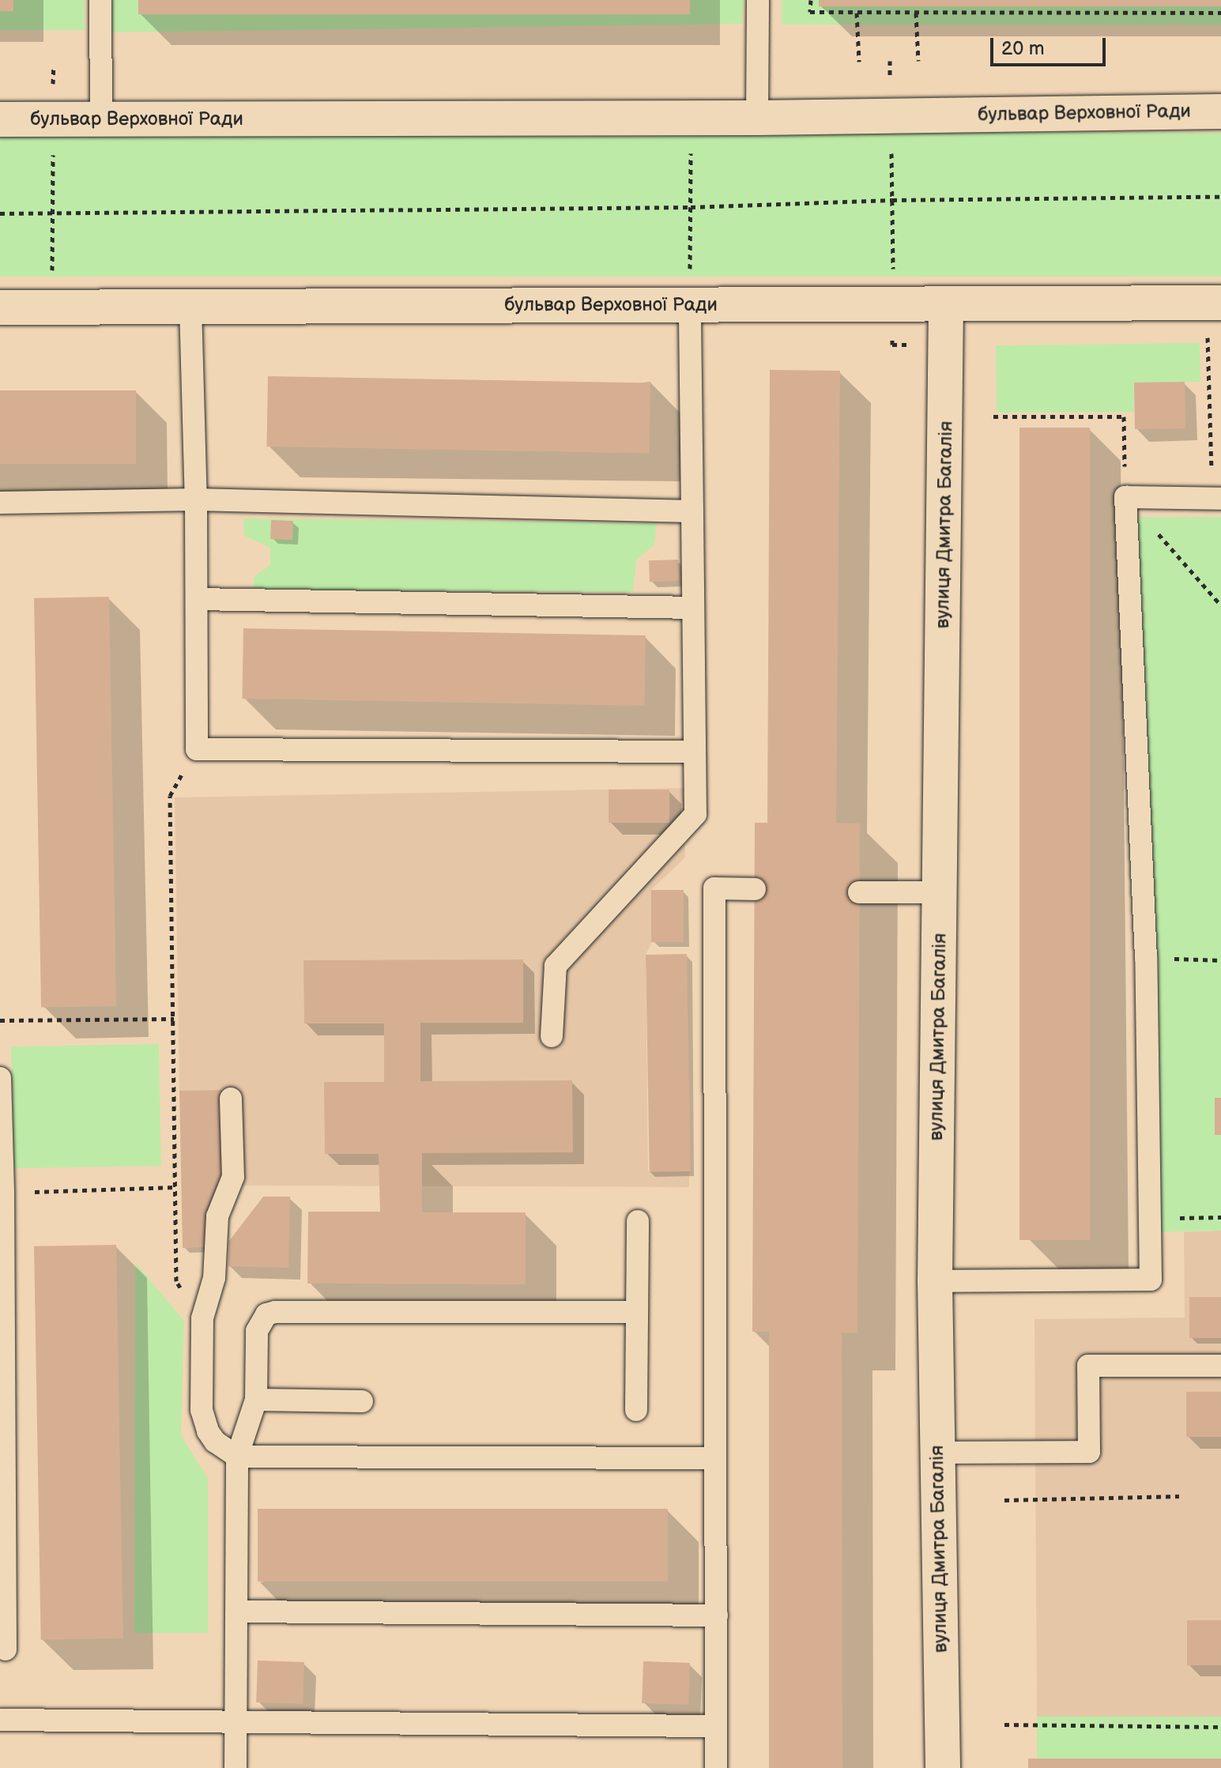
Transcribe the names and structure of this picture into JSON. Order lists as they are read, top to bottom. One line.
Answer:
{"streets":{"street":["бульвар Верховної Ради","вулиця Дмитра Багалія"]},"crossings":[["бульвар Верховної Ради","вулиця Дмитра Багалія"]],"scale_bar":"20 m"}
